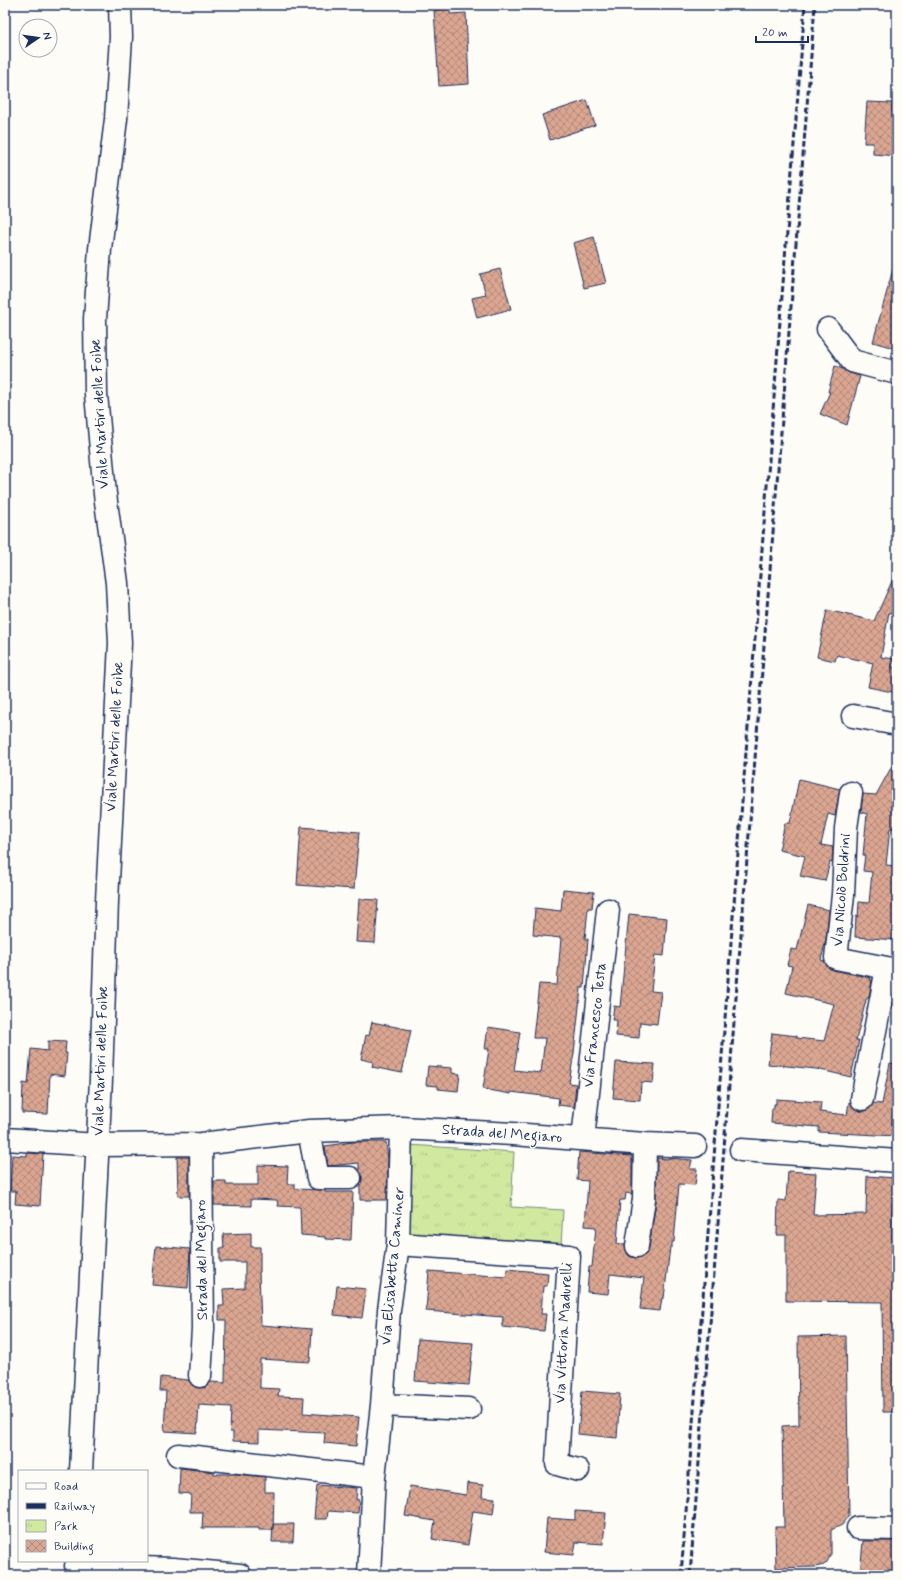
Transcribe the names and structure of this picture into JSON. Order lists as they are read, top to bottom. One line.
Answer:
{"streets":{"street":["Viale Martiri delle Foibe","Via Nicolò Boldrini","Via Francesco Testa","Strada del Megiaro","Via Elisabetta Caminer","Via Vittoria Madurelli"]},"crossings":[["Viale Martiri delle Foibe","Strada del Megiaro"],["Via Francesco Testa","Strada del Megiaro"],["Strada del Megiaro","Via Elisabetta Caminer"],["Via Elisabetta Caminer","Via Vittoria Madurelli"]],"legend":["Road","Railway","Park","Building"],"scale_bar":"20 m","north":"right"}
